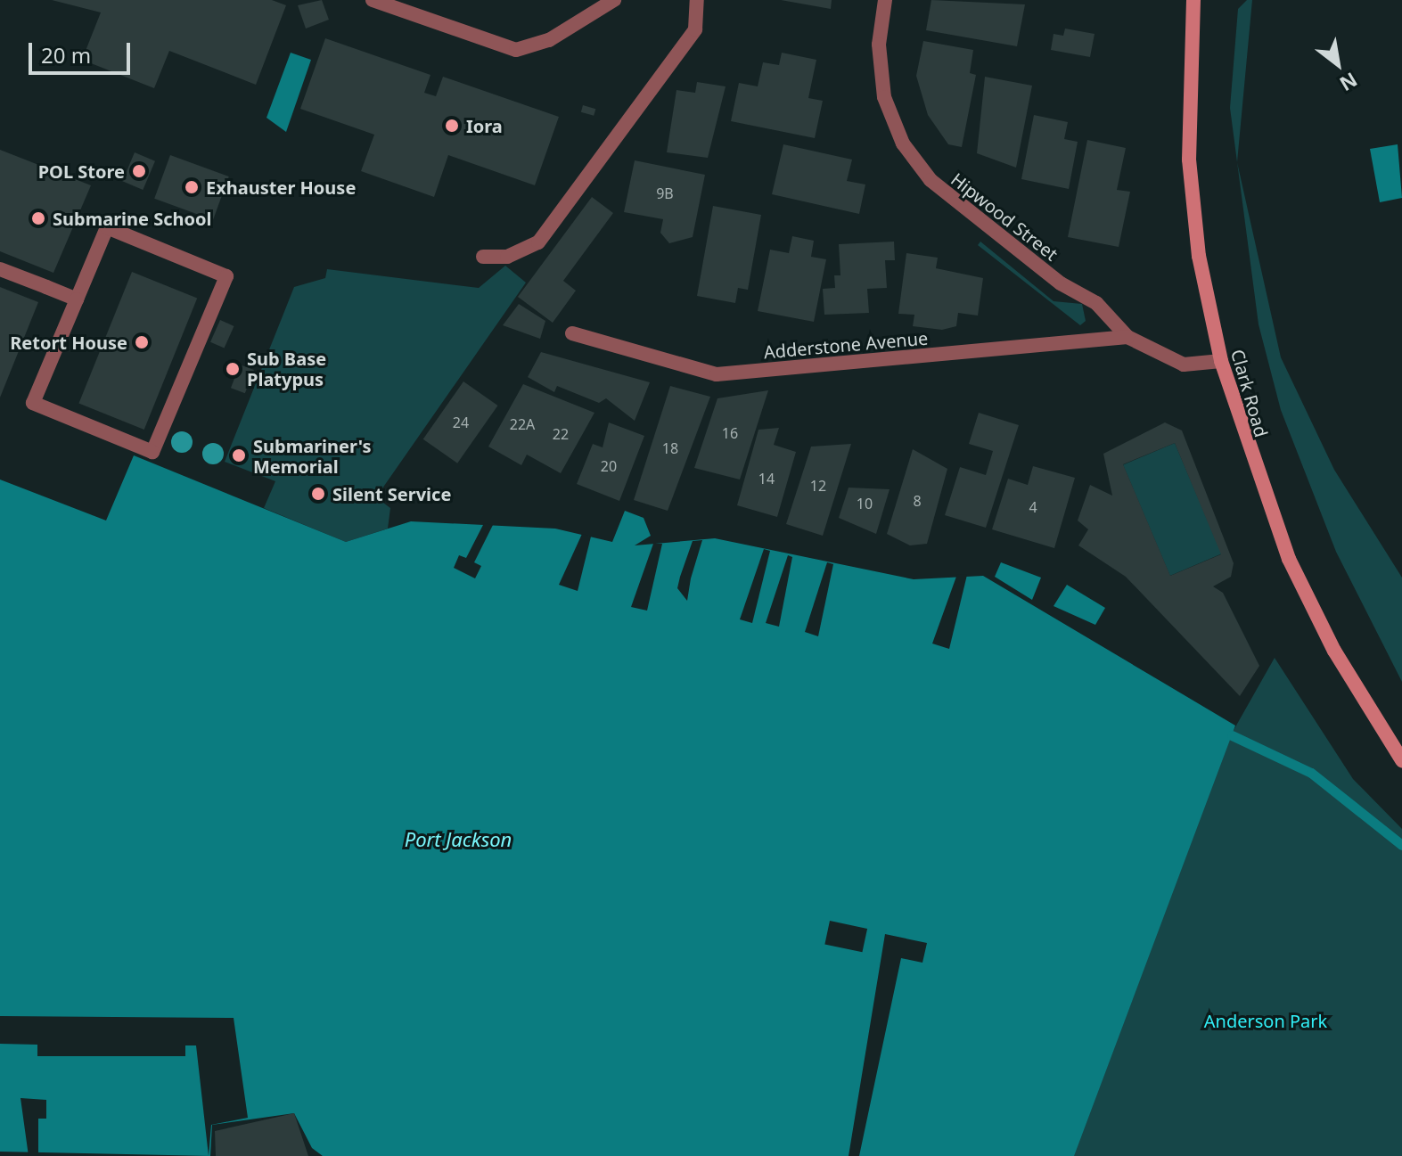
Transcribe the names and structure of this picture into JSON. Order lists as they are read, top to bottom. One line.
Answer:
{"streets":{"main road":["Clark Road"],"street":["Hipwood Street","Adderstone Avenue"]},"crossings":[["Hipwood Street","Adderstone Avenue"],["Hipwood Street","Clark Road"]],"water":["Port Jackson"],"parks":["Anderson Park"],"places":["Iora","POL Store","Exhauster House","Submarine School","Retort House","Sub Base Platypus","Submariner's Memorial","Silent Service"],"house_numbers":["9B","24","22A","16","22","18","20","14","12","8","10","4"],"scale_bar":"20 m","north":"bottom right"}
